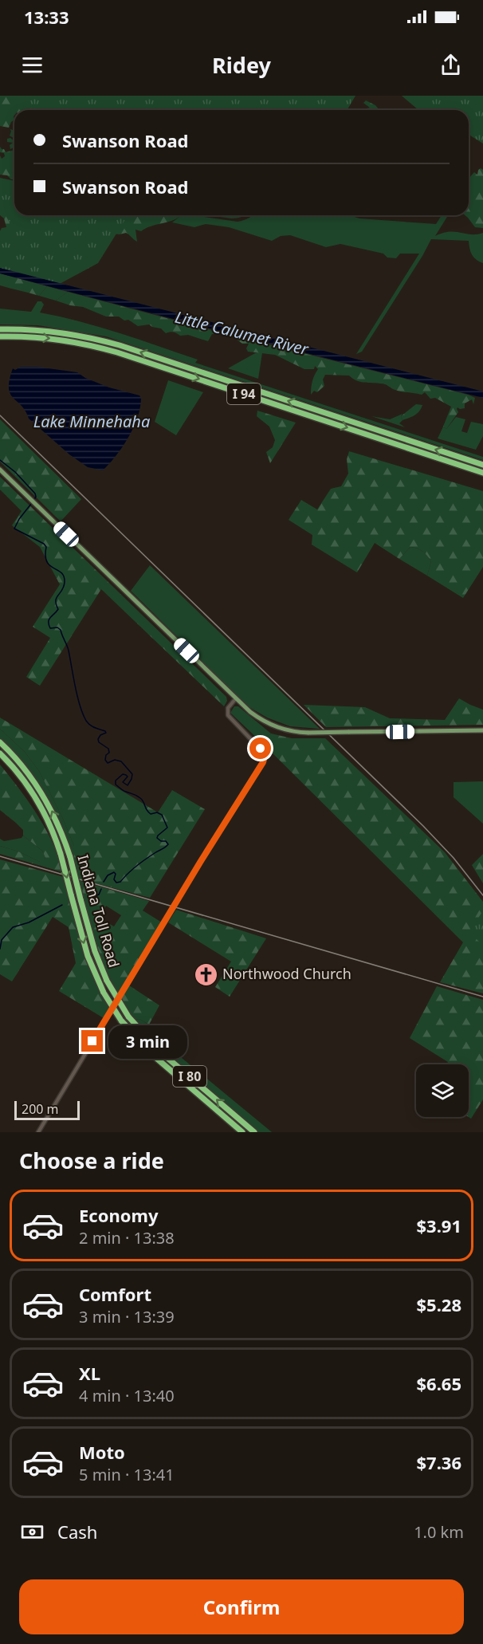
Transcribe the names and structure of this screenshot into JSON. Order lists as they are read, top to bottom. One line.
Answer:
{"streets":{"highway":["I 94","Indiana Toll Road","I 80"]},"water":["Little Calumet River","Lake Minnehaha"],"places":{"church":["Northwood Church"]},"scale_bar":"200 m","page":{"status":"13:33","header":"Ridey","banner":["Swanson Road","Swanson Road"],"bubble":"3 min","scale":"200 m","heading":"Choose a ride","list":[{"name":"Economy","note":"2 min · 13:38","value":"$3.91"},{"name":"Comfort","note":"3 min · 13:39","value":"$5.28"},{"name":"XL","note":"4 min · 13:40","value":"$6.65"},{"name":"Moto","note":"5 min · 13:41","value":"$7.36"}],"pay":["Cash","1.0 km"],"buttons":"Confirm"}}
